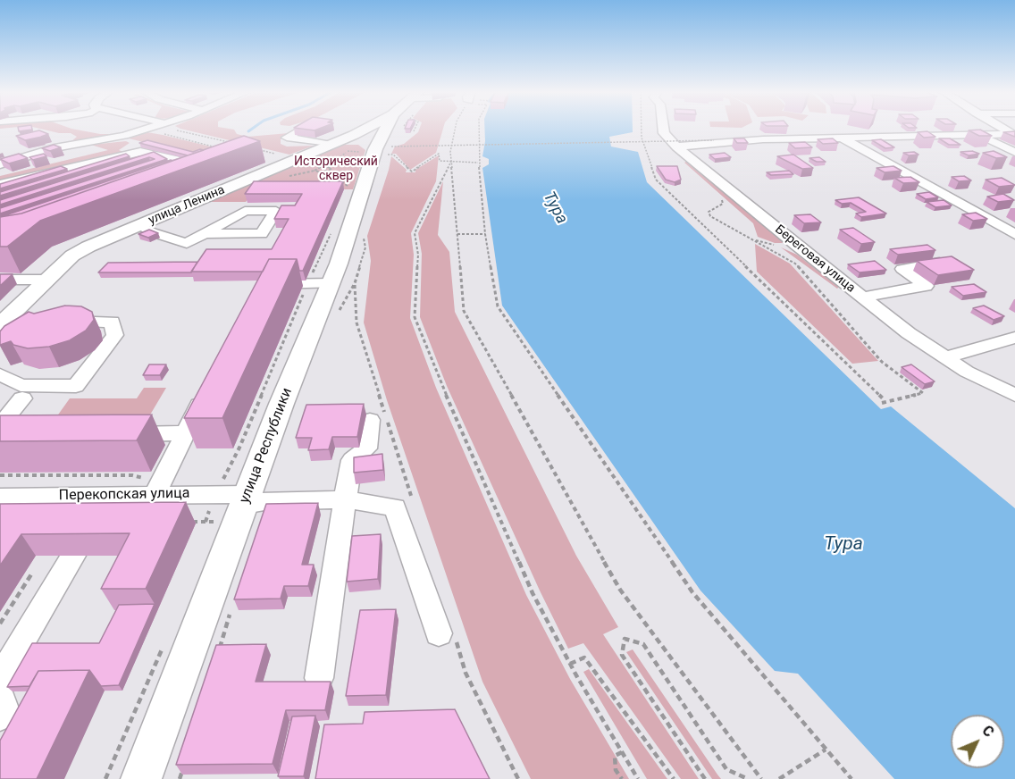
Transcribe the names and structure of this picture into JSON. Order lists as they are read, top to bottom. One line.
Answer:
{"streets":{"main road":["улица Ленина","улица Республики"],"street":["Береговая улица","Перекопская улица"]},"crossings":[["улица Республики","Перекопская улица"]],"water":["Тура"],"parks":["Исторический сквер"],"north":"top right"}
